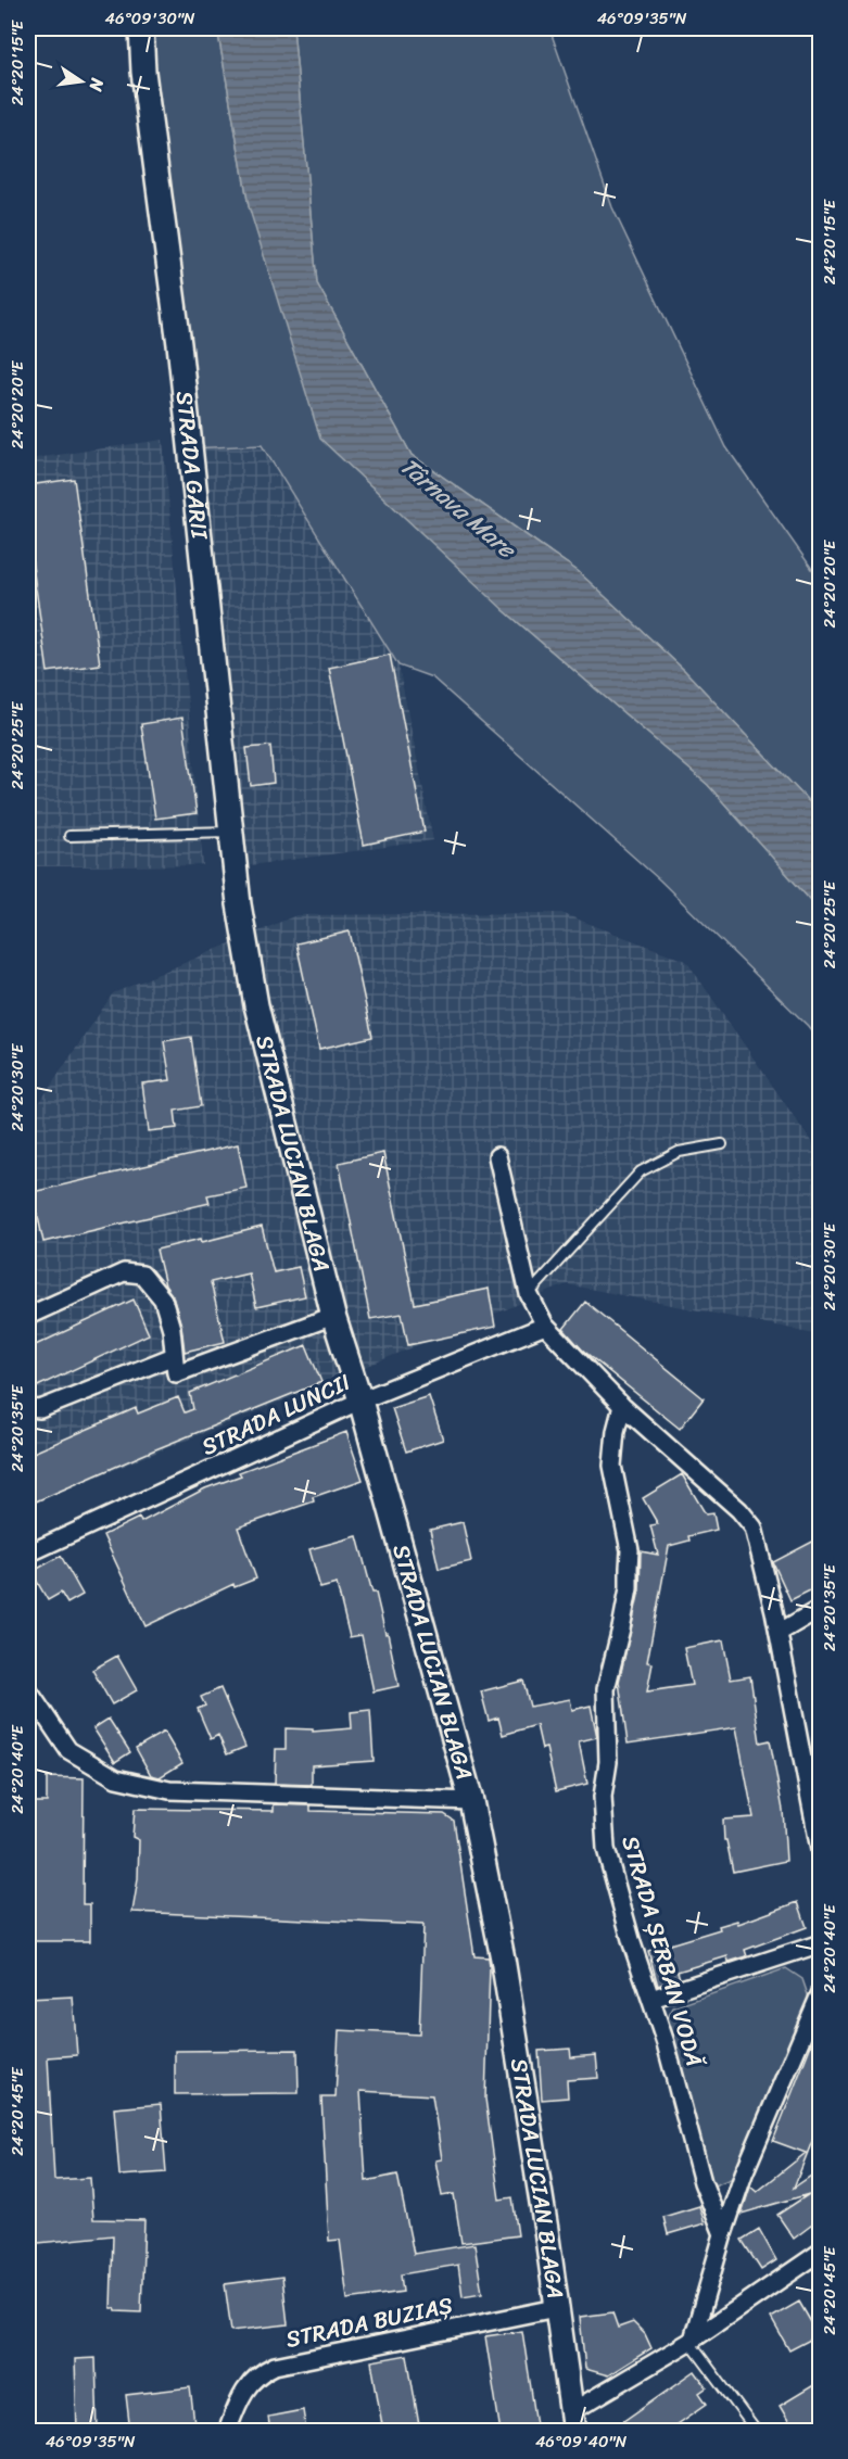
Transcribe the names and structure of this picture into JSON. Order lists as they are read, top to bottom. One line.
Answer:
{"streets":{"street":["STRADA GĂRII","STRADA LUCIAN BLAGA","STRADA LUNCII","STRADA ȘERBAN VODĂ","STRADA BUZIAȘ"]},"crossings":[["STRADA GĂRII","STRADA LUCIAN BLAGA"],["STRADA LUCIAN BLAGA","STRADA LUNCII"],["STRADA LUCIAN BLAGA","STRADA BUZIAȘ"]],"water":["Târnava Mare"],"north":"right","coordinates":["46°09'30\"N","46°09'35\"N","24°20'15\"E","24°20'20\"E","24°20'25\"E","24°20'30\"E","24°20'35\"E","24°20'40\"E","24°20'45\"E","46°09'40\"N"]}
